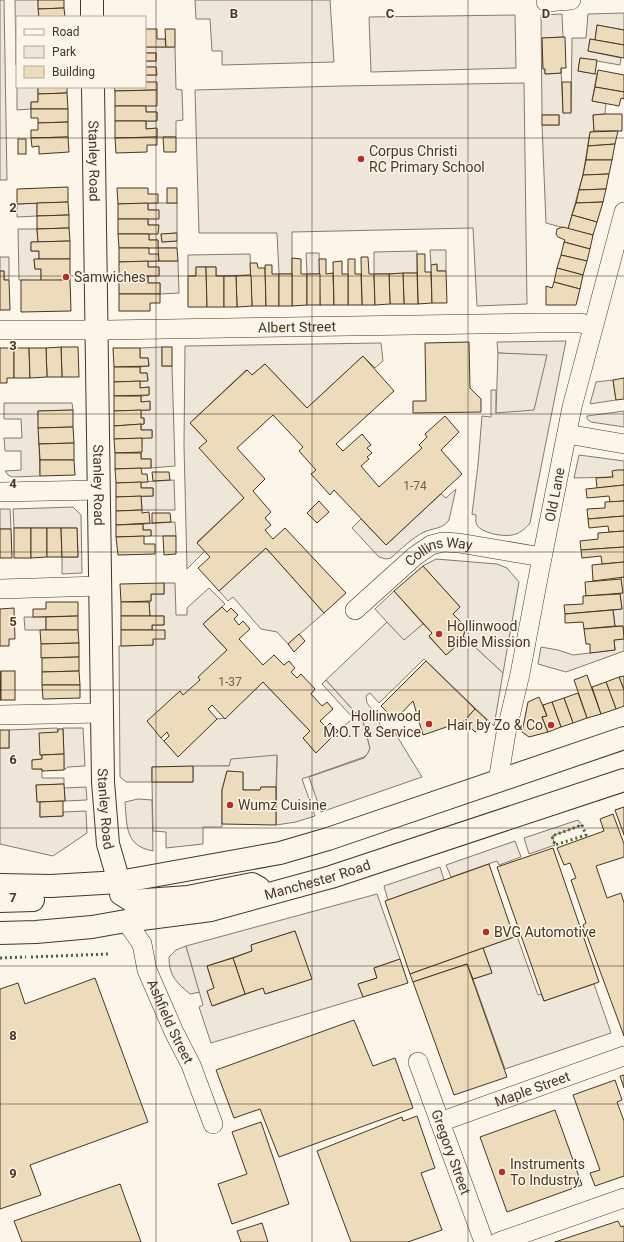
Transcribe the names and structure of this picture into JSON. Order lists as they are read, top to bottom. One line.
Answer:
{"streets":{"main road":["Stanley Road","Manchester Road"],"street":["Albert Street","Old Lane","Collins Way","Ashfield Street","Maple Street","Gregory Street"]},"crossings":[["Stanley Road","Albert Street"],["Stanley Road","Manchester Road"],["Stanley Road","Ashfield Street"],["Albert Street","Old Lane"],["Old Lane","Collins Way"],["Old Lane","Manchester Road"],["Manchester Road","Ashfield Street"],["Maple Street","Gregory Street"]],"places":["Corpus Christi RC Primary School","Samwiches","Hollinwood Bible Mission","Hollinwood M.O.T & Service","Hair by Zo & Co","Wumz Cuisine","BVG Automotive","Instruments To Industry"],"house_numbers":["1-74","1-37"],"legend":["Road","Park","Building"],"grid":{"columns":["B","C","D"],"rows":["2","3","4","5","6","7","8","9"]}}
